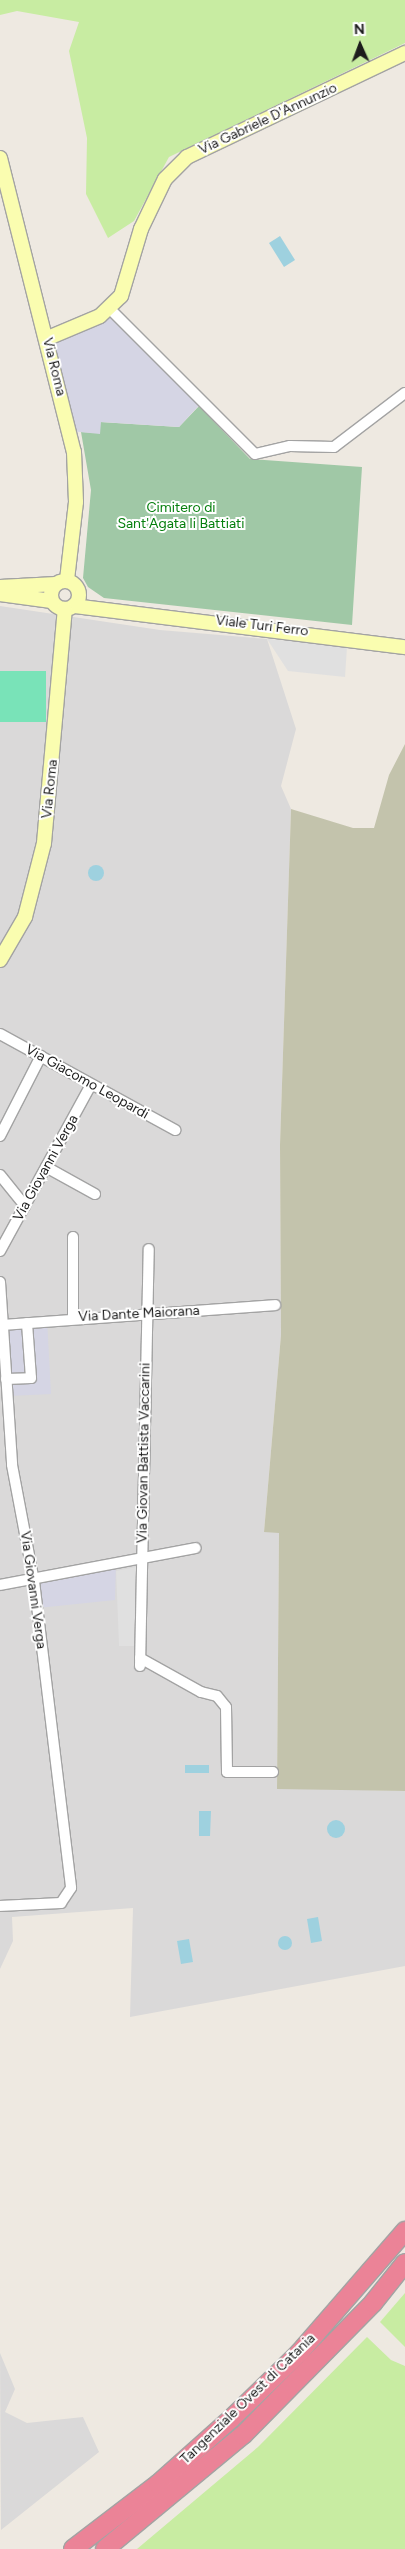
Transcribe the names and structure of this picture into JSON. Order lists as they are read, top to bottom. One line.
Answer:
{"streets":{"highway":["Tangenziale Ovest di Catania"],"main road":["Via Gabriele D'Annunzio","Via Roma","Viale Turi Ferro"],"street":["Via Giacomo Leopardi","Via Giovanni Verga","Via Dante Maiorana","Via Giovan Battista Vaccarini"]},"crossings":[["Via Roma","Viale Turi Ferro"],["Via Giacomo Leopardi","Via Giovanni Verga"],["Via Giovanni Verga","Via Dante Maiorana"],["Via Dante Maiorana","Via Giovan Battista Vaccarini"]],"parks":["Cimitero di Sant'Agata li Battiati"],"north":"top"}
